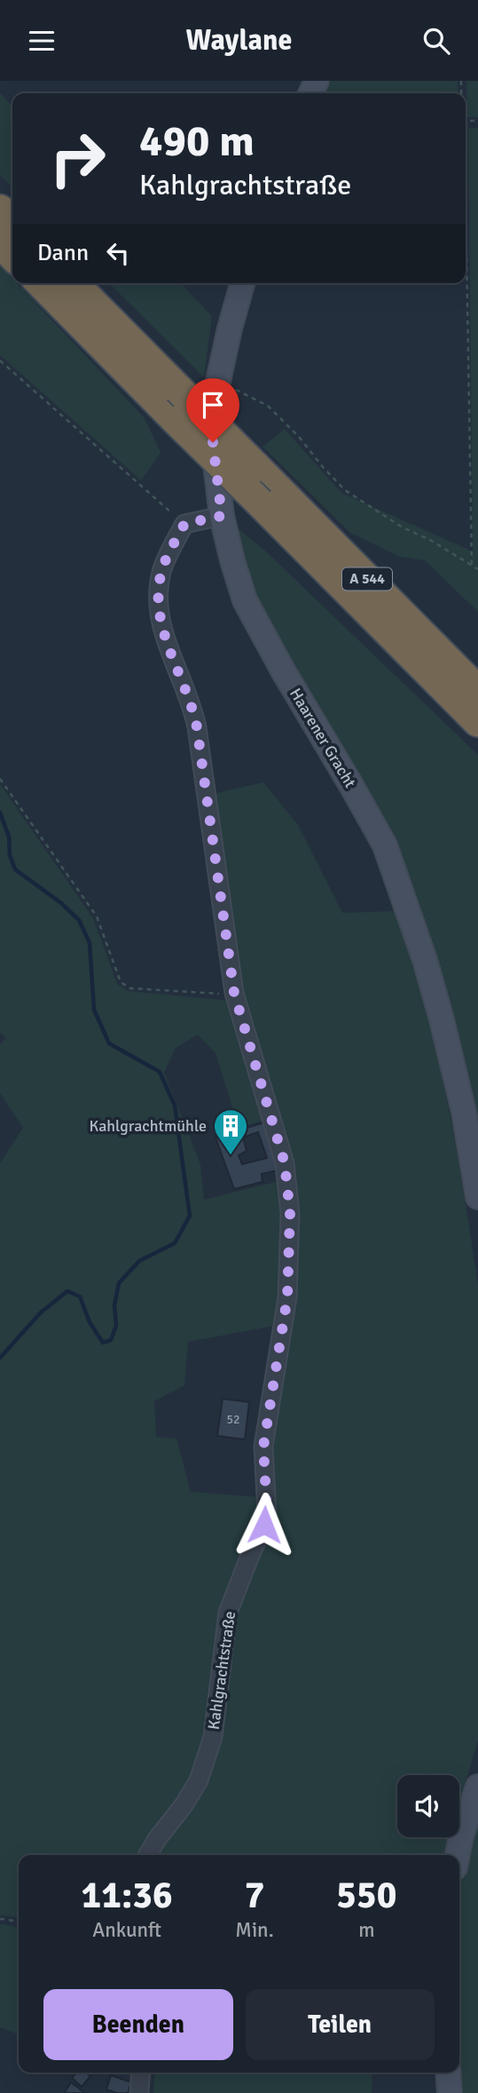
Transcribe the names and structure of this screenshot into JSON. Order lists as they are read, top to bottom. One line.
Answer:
{"streets":{"highway":["A 544"],"main road":["Haarener Gracht"],"street":["Kahlgrachtstraße"]},"places":{"building":["Kahlgrachtmühle"]},"house_numbers":["52"],"page":{"header":"Waylane","turn":["490 m","Kahlgrachtstraße"],"then":"Dann","eta":["11:36","Ankunft","7","Min.","550","m"],"buttons":["Beenden","Teilen"]}}
